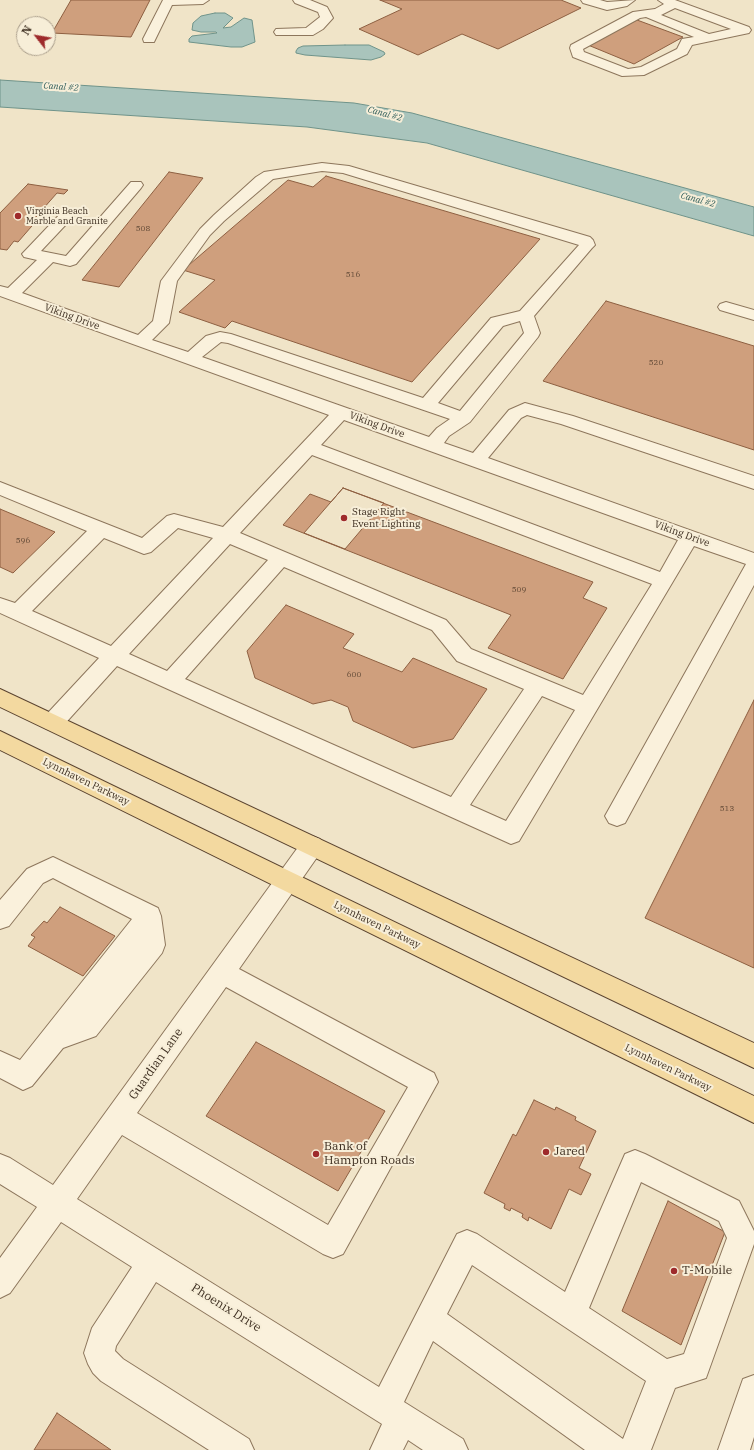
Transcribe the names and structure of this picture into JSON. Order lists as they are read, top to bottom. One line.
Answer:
{"streets":{"main road":["Lynnhaven Parkway"],"street":["Viking Drive","Guardian Lane","Phoenix Drive"]},"crossings":[["Lynnhaven Parkway","Guardian Lane"],["Guardian Lane","Phoenix Drive"]],"water":["Canal #2"],"places":["Virginia Beach Marble and Granite","Stage Right Event Lighting","Jared","Bank of Hampton Roads","T-Mobile"],"house_numbers":["508","516","520","596","509","600","513"],"north":"top left"}
